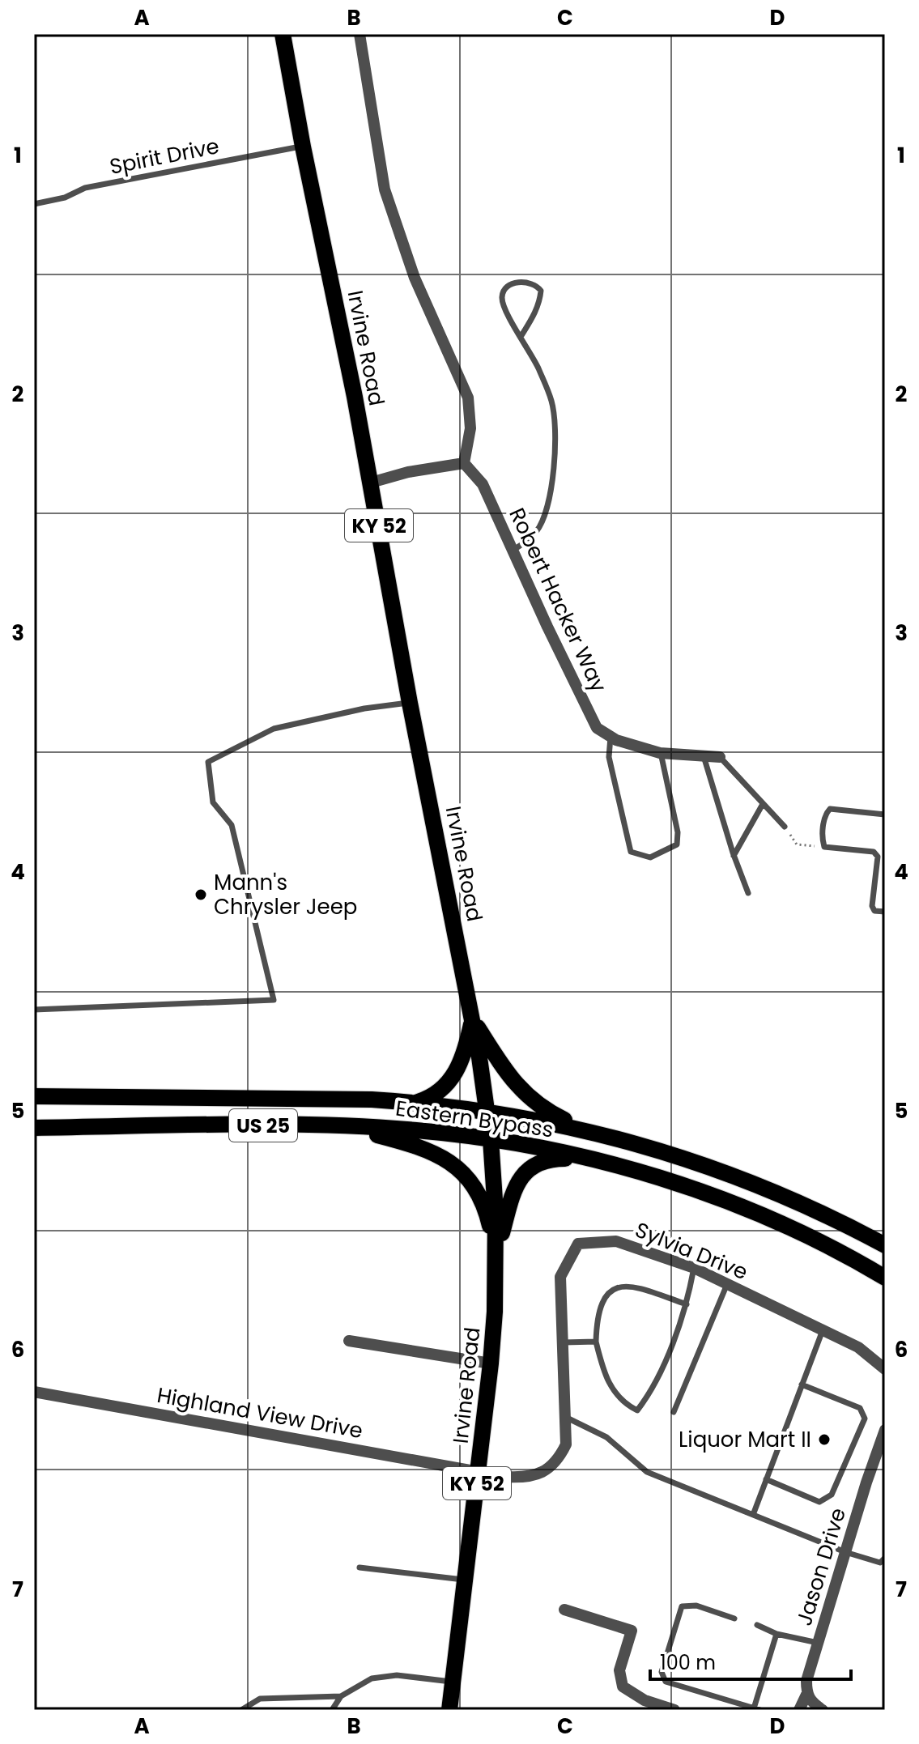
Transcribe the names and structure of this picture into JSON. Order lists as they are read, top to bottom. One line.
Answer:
{"streets":{"main road":["Irvine Road","KY 52","Eastern Bypass","US 25"],"street":["Robert Hacker Way","Sylvia Drive","Highland View Drive","Jason Drive"],"lane":["Spirit Drive"]},"crossings":[["Spirit Drive","Irvine Road"],["Irvine Road","Eastern Bypass"],["Irvine Road","Sylvia Drive"],["Irvine Road","Highland View Drive"],["Sylvia Drive","Highland View Drive"]],"places":["Mann's Chrysler Jeep","Liquor Mart II"],"scale_bar":"100 m","grid":{"columns":["A","B","C","D"],"rows":["1","2","3","4","5","6","7"]}}
